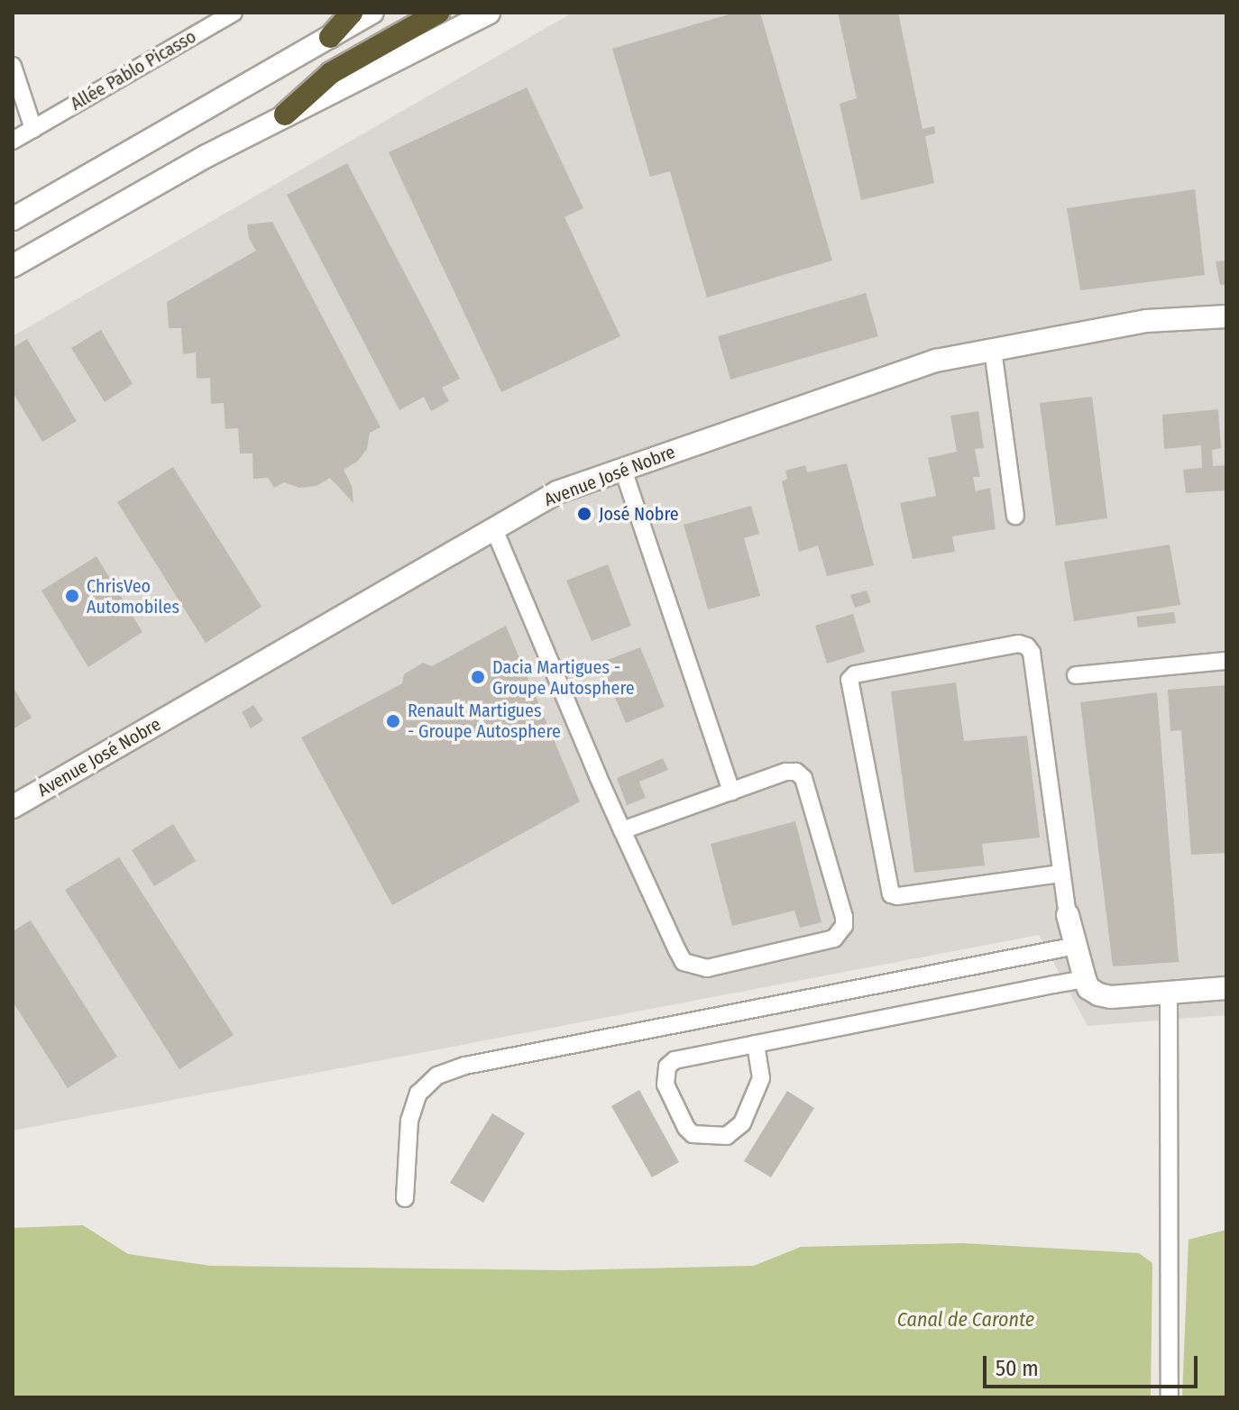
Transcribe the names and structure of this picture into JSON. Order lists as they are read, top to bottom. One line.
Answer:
{"streets":{"street":["Avenue José Nobre"],"lane":["Allée Pablo Picasso"]},"water":["Canal de Caronte"],"places":["José Nobre","ChrisVeo Automobiles","Dacia Martigues - Groupe Autosphere","Renault Martigues - Groupe Autosphere"],"scale_bar":"50 m"}
